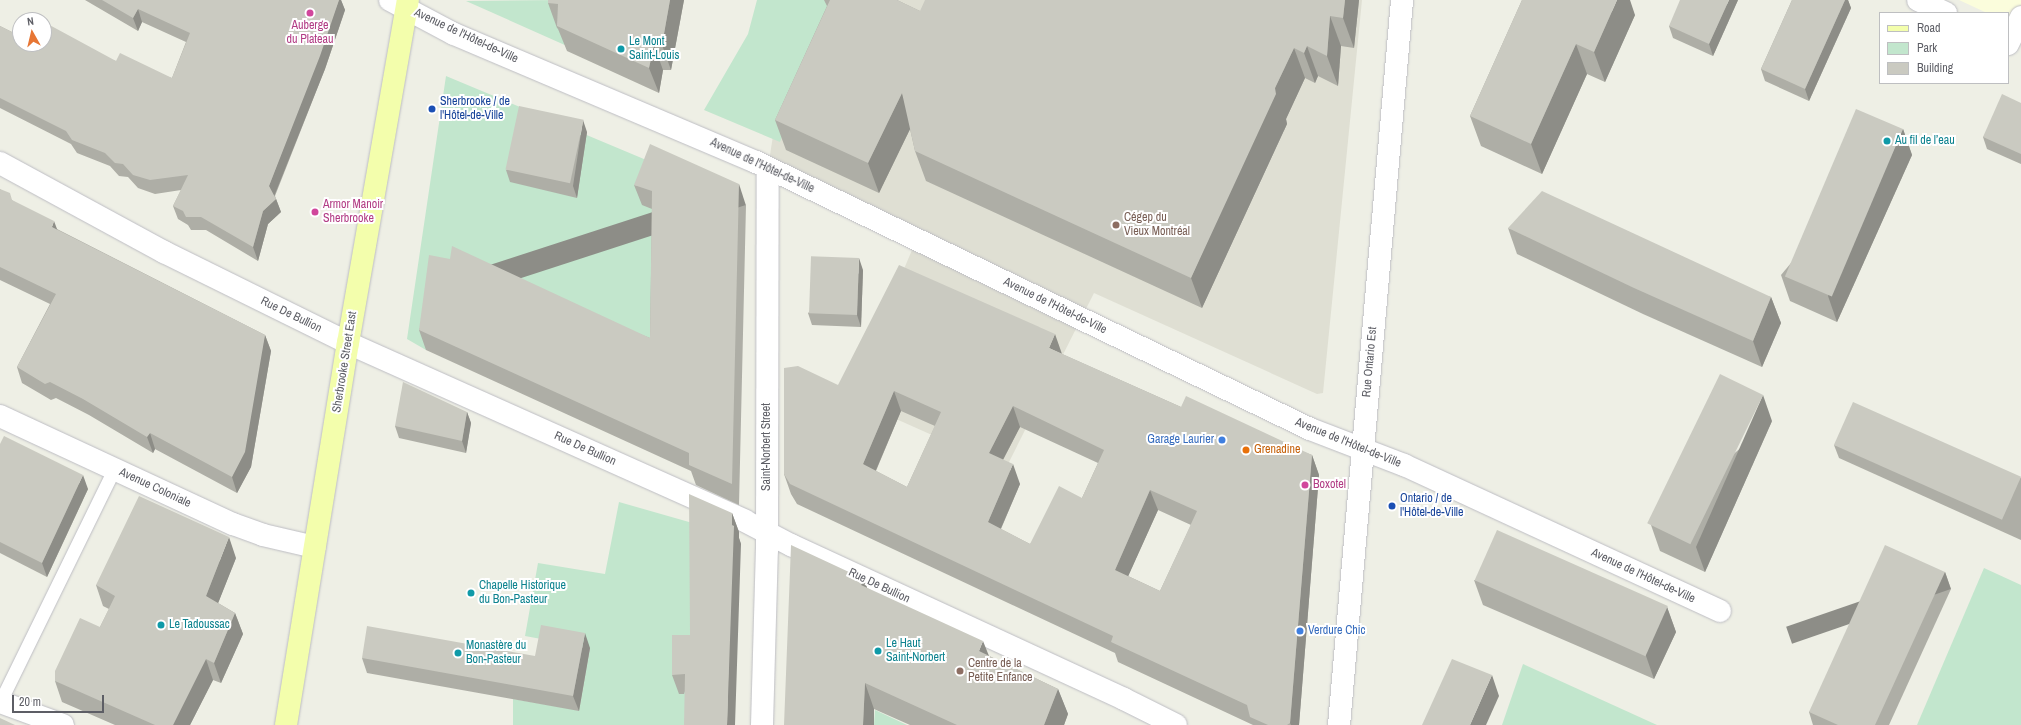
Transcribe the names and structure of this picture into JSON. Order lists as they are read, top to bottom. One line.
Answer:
{"streets":{"main road":["Sherbrooke Street East"],"street":["Avenue de l'Hôtel-de-Ville","Rue De Bullion","Rue Ontario Est","Saint-Norbert Street","Avenue Coloniale"]},"crossings":[["Avenue de l'Hôtel-de-Ville","Sherbrooke Street East"],["Avenue de l'Hôtel-de-Ville","Rue Ontario Est"],["Avenue de l'Hôtel-de-Ville","Saint-Norbert Street"],["Rue De Bullion","Sherbrooke Street East"],["Rue De Bullion","Saint-Norbert Street"],["Sherbrooke Street East","Avenue Coloniale"]],"places":["Auberge du Plateau","Le Mont Saint-Louis","Sherbrooke / de l'Hôtel-de-Ville","Au fil de l’eau","Armor Manoir Sherbrooke","Cégep du Vieux Montréal","Garage Laurier","Grenadine","Boxotel","Ontario / de l'Hôtel-de-Ville","Chapelle Historique du Bon-Pasteur","Le Tadoussac","Verdure Chic","Le Haut Saint-Norbert","Monastère du Bon-Pasteur","Centre de la Petite Enfance"],"legend":["Road","Park","Building"],"scale_bar":"20 m","north":"top"}
